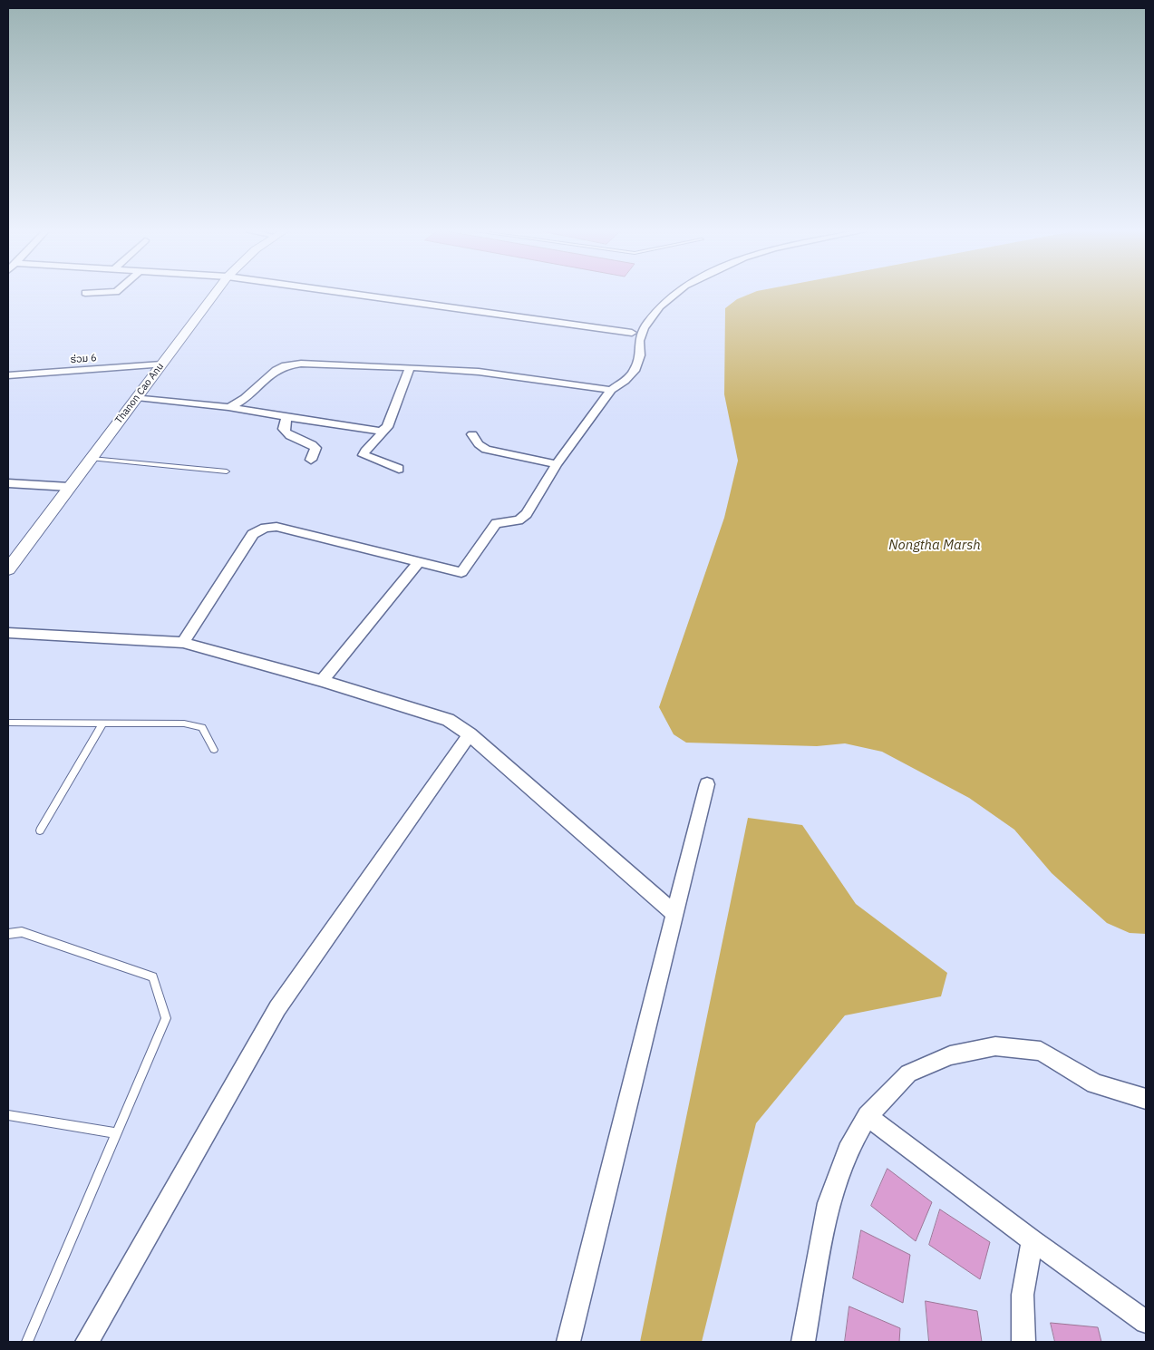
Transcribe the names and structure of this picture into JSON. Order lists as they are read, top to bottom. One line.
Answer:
{"streets":{"street":["ຮ່ວມ 6","Thanon Cao Anu"]},"crossings":[["ຮ່ວມ 6","Thanon Cao Anu"]],"water":["Nongtha Marsh"]}
